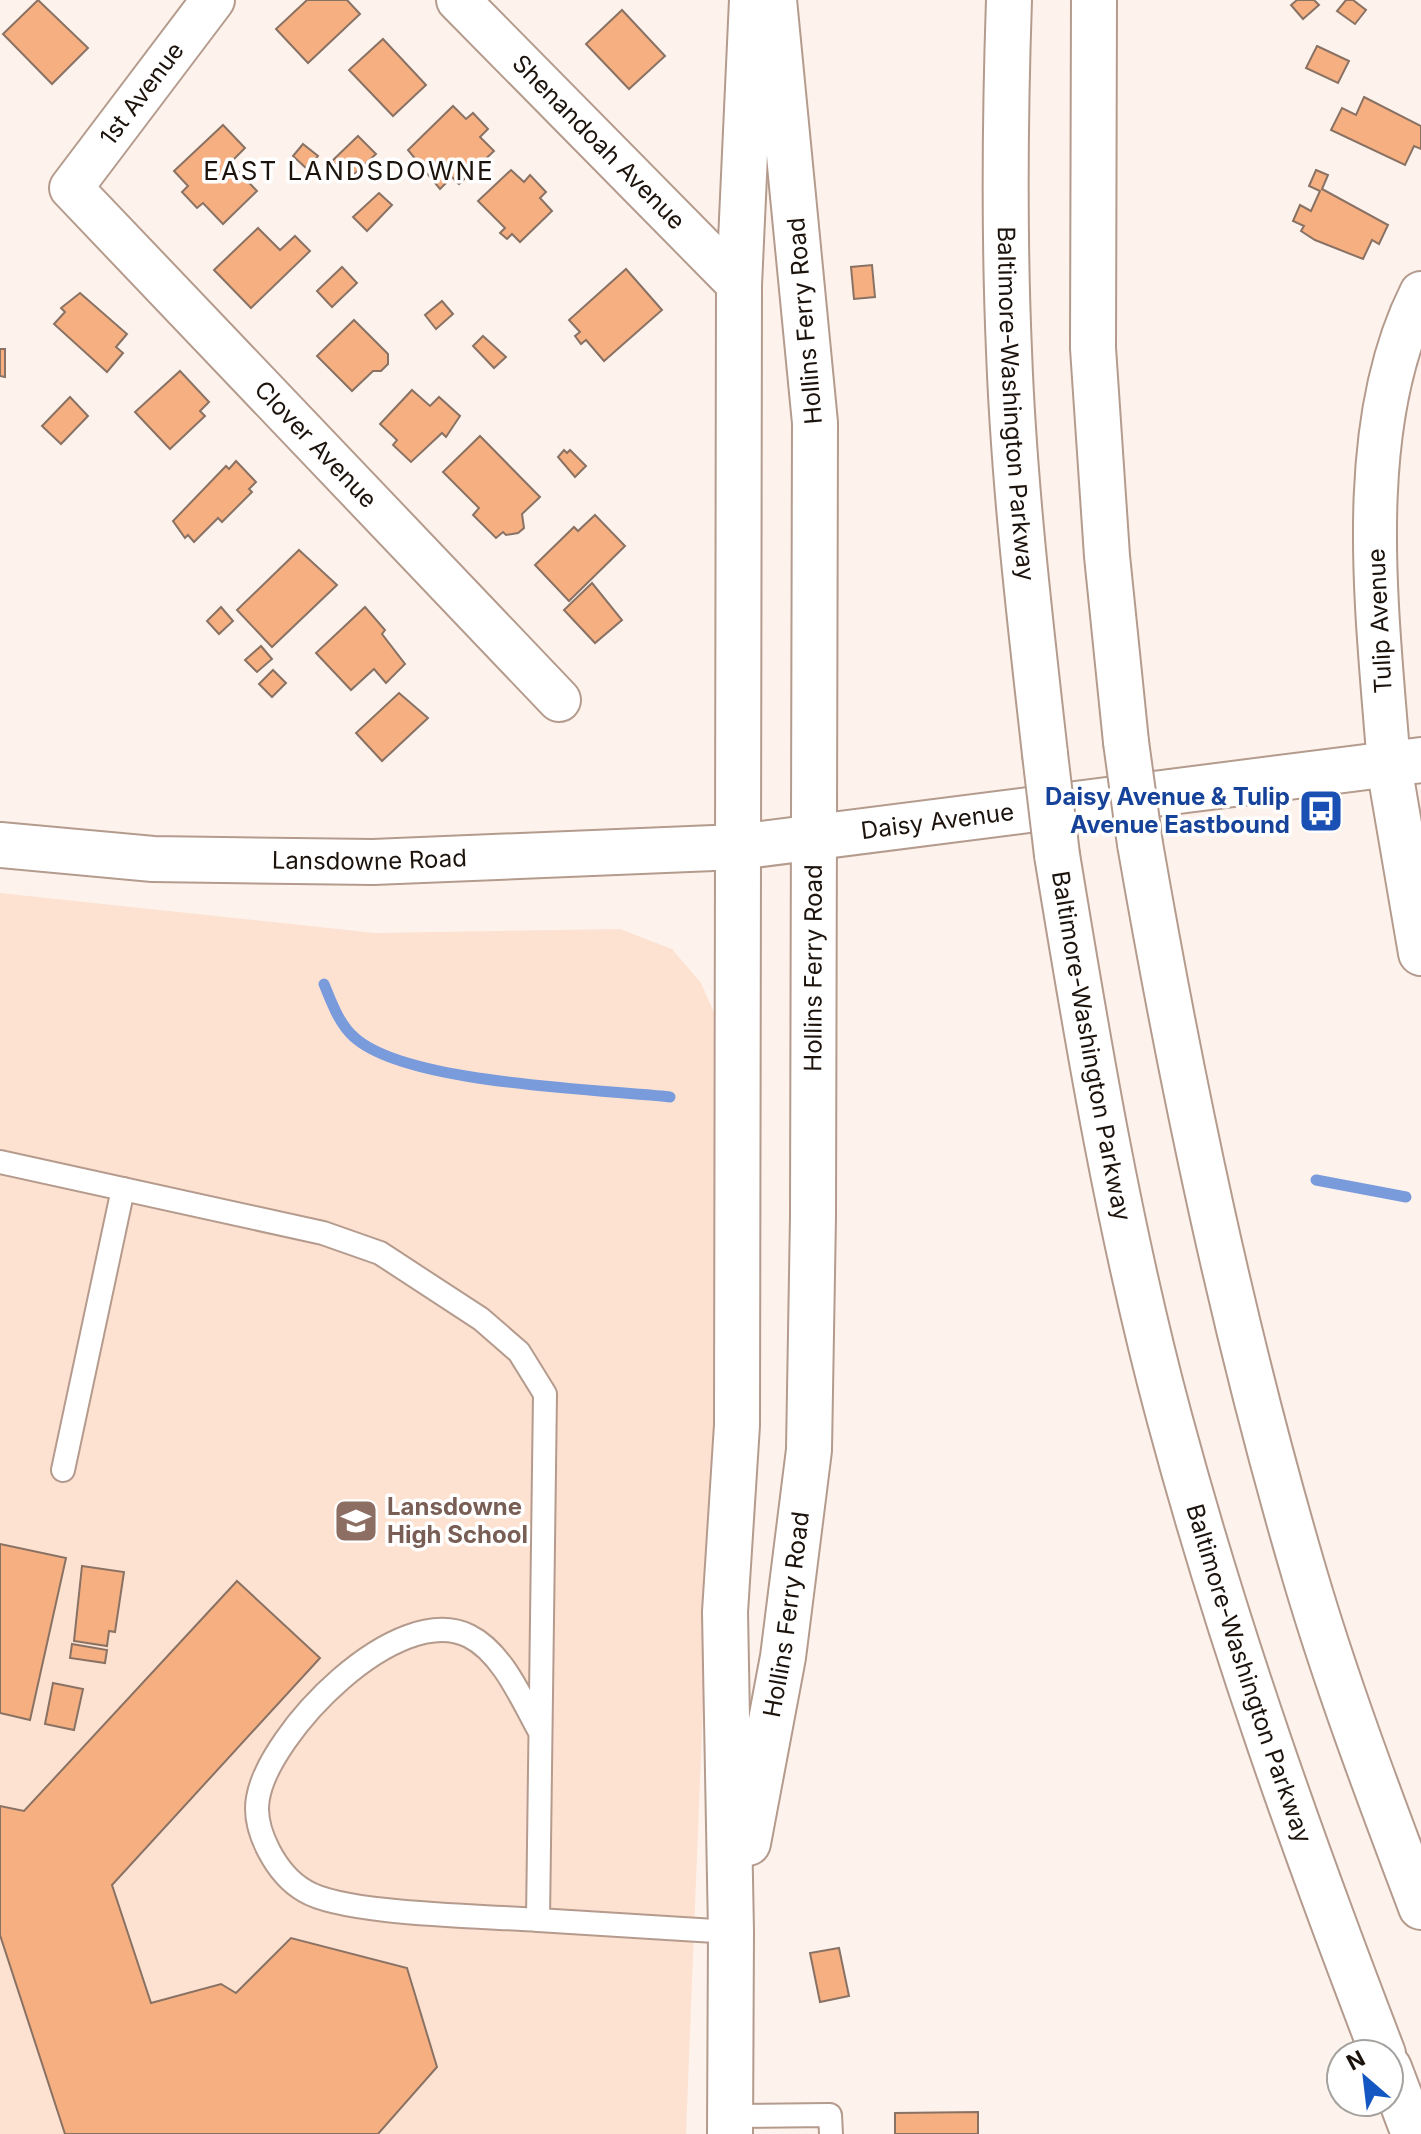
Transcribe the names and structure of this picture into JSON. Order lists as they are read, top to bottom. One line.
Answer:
{"streets":{"main road":["Hollins Ferry Road","Baltimore-Washington Parkway","Tulip Avenue","Daisy Avenue","Lansdowne Road"],"street":["1st Avenue","Shenandoah Avenue","Clover Avenue"]},"crossings":[["1st Avenue","Clover Avenue"],["Shenandoah Avenue","Hollins Ferry Road"],["Hollins Ferry Road","Daisy Avenue"],["Hollins Ferry Road","Lansdowne Road"],["Tulip Avenue","Daisy Avenue"],["Daisy Avenue","Lansdowne Road"]],"districts":["EAST LANDSDOWNE"],"places":{"bus stop":["Daisy Avenue & Tulip Avenue Eastbound"],"school or university":["Lansdowne High School"]},"north":"top left"}
